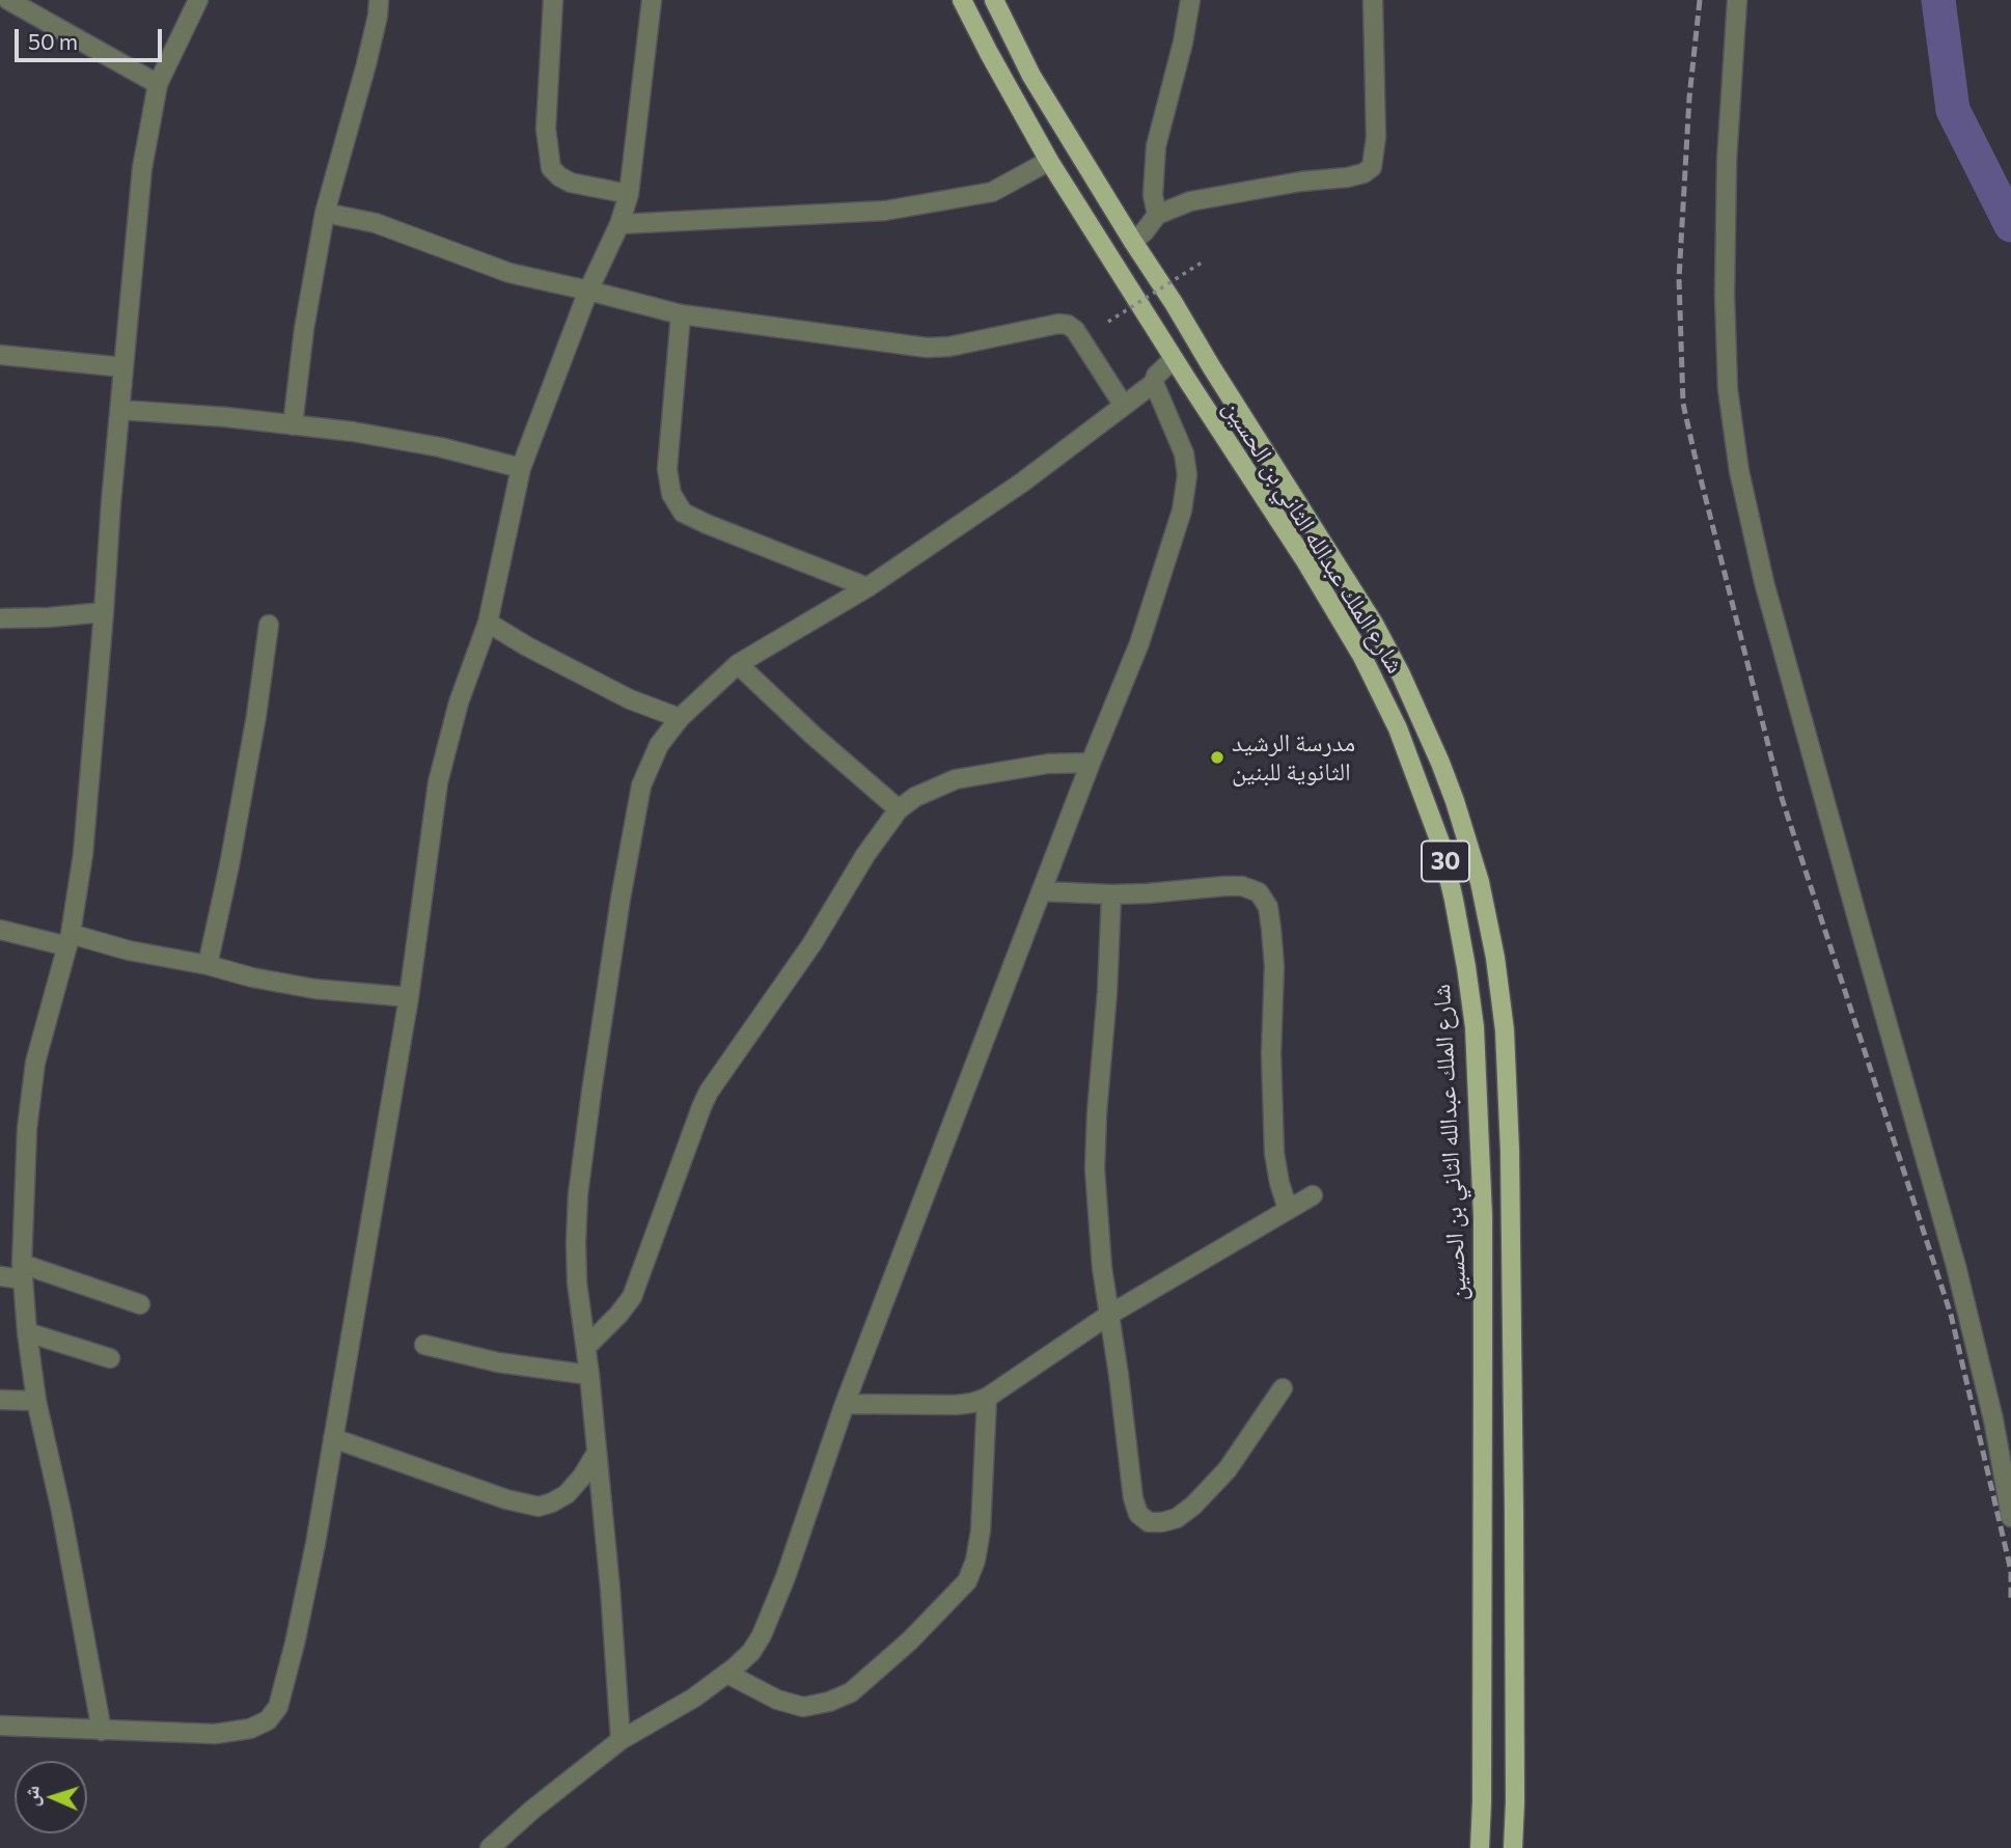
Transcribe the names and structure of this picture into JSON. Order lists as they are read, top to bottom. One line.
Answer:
{"streets":{"main road":["شارع الملك عبدالله الثاني بن الحسين","30"]},"places":["مدرسة الرشيد الثانوية للبنين"],"scale_bar":"50 m","north":"left"}
